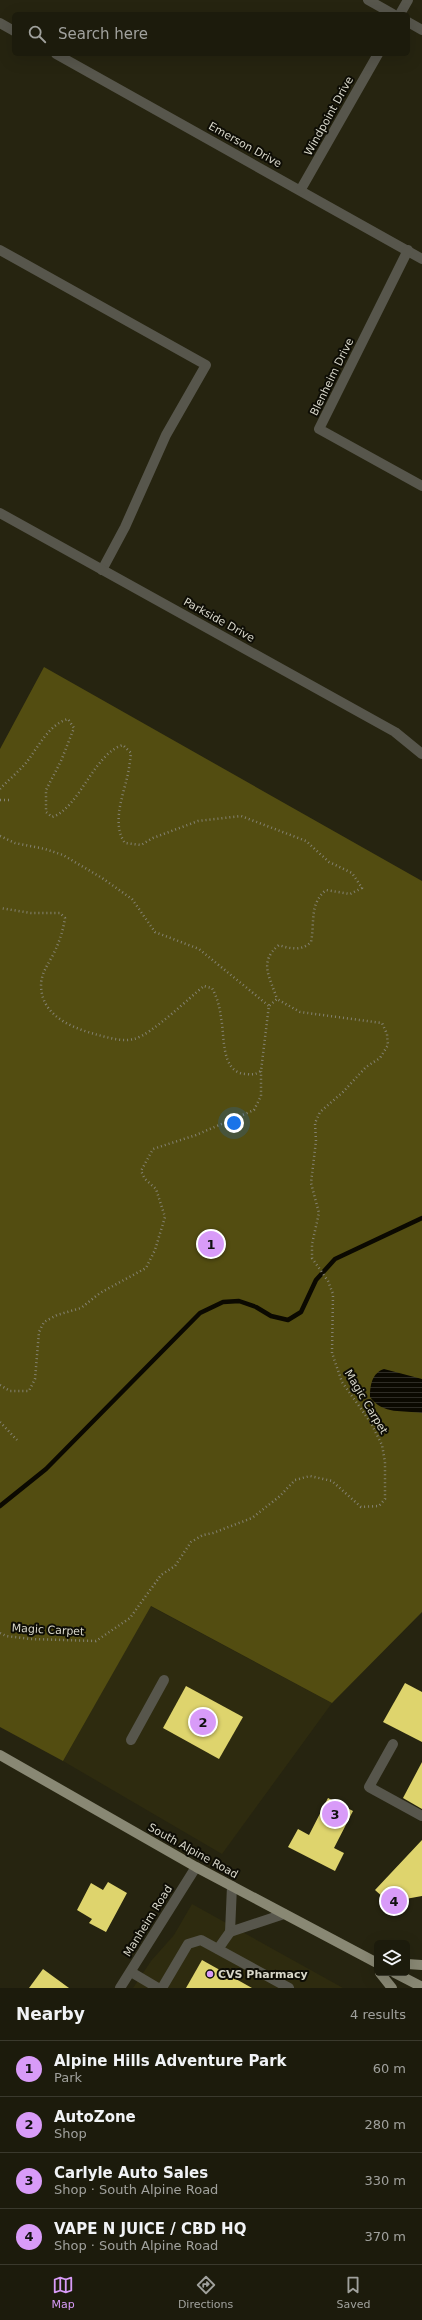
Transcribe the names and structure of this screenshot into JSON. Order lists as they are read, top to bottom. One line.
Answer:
{"streets":{"main road":["South Alpine Road"],"street":["Windpoint Drive","Emerson Drive","Blenheim Drive","Parkside Drive","Manheim Road"],"path":["Magic Carpet"]},"crossings":[["Windpoint Drive","Emerson Drive"],["Emerson Drive","Blenheim Drive"],["South Alpine Road","Manheim Road"]],"places":["CVS Pharmacy"],"page":{"search":"Search here","pins":["1","2","3","4"],"heading":["Nearby","4 results"],"list":[{"mark":"1","name":"Alpine Hills Adventure Park","note":"Park","value":"60 m"},{"mark":"2","name":"AutoZone","note":"Shop","value":"280 m"},{"mark":"3","name":"Carlyle Auto Sales","note":"Shop · South Alpine Road","value":"330 m"},{"mark":"4","name":"VAPE N JUICE / CBD HQ","note":"Shop · South Alpine Road","value":"370 m"}],"nav":["Map","Directions","Saved"]}}
